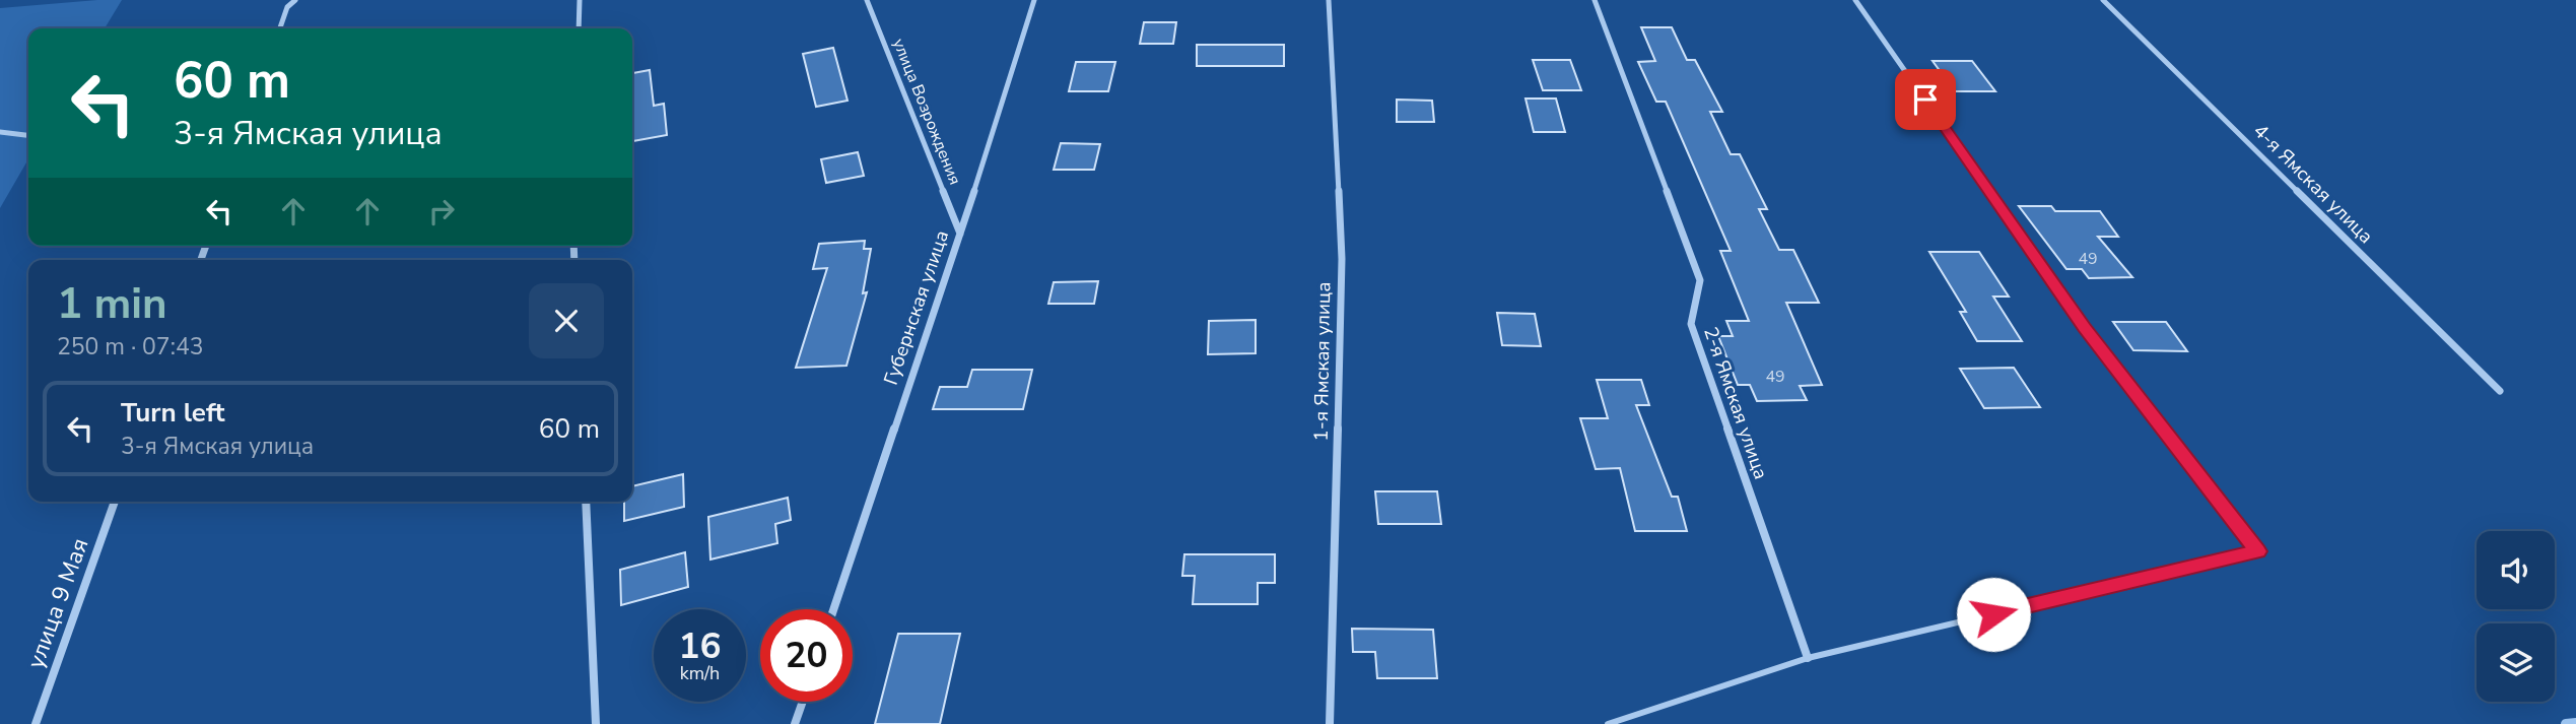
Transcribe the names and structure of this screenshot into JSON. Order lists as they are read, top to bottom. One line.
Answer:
{"streets":{"street":["улица Возрождения","4-я Ямская улица","Губернская улица","1-я Ямская улица","2-я Ямская улица","улица 9 Мая"]},"crossings":[["улица Возрождения","Губернская улица"]],"house_numbers":["49","49"],"page":{"turn":["60 m","3-я Ямская улица"],"heading":["1 min","250 m · 07:43"],"list":[{"name":"Turn left","note":"3-я Ямская улица","value":"60 m"}],"speed":"16 km/h","limit":"20"}}
